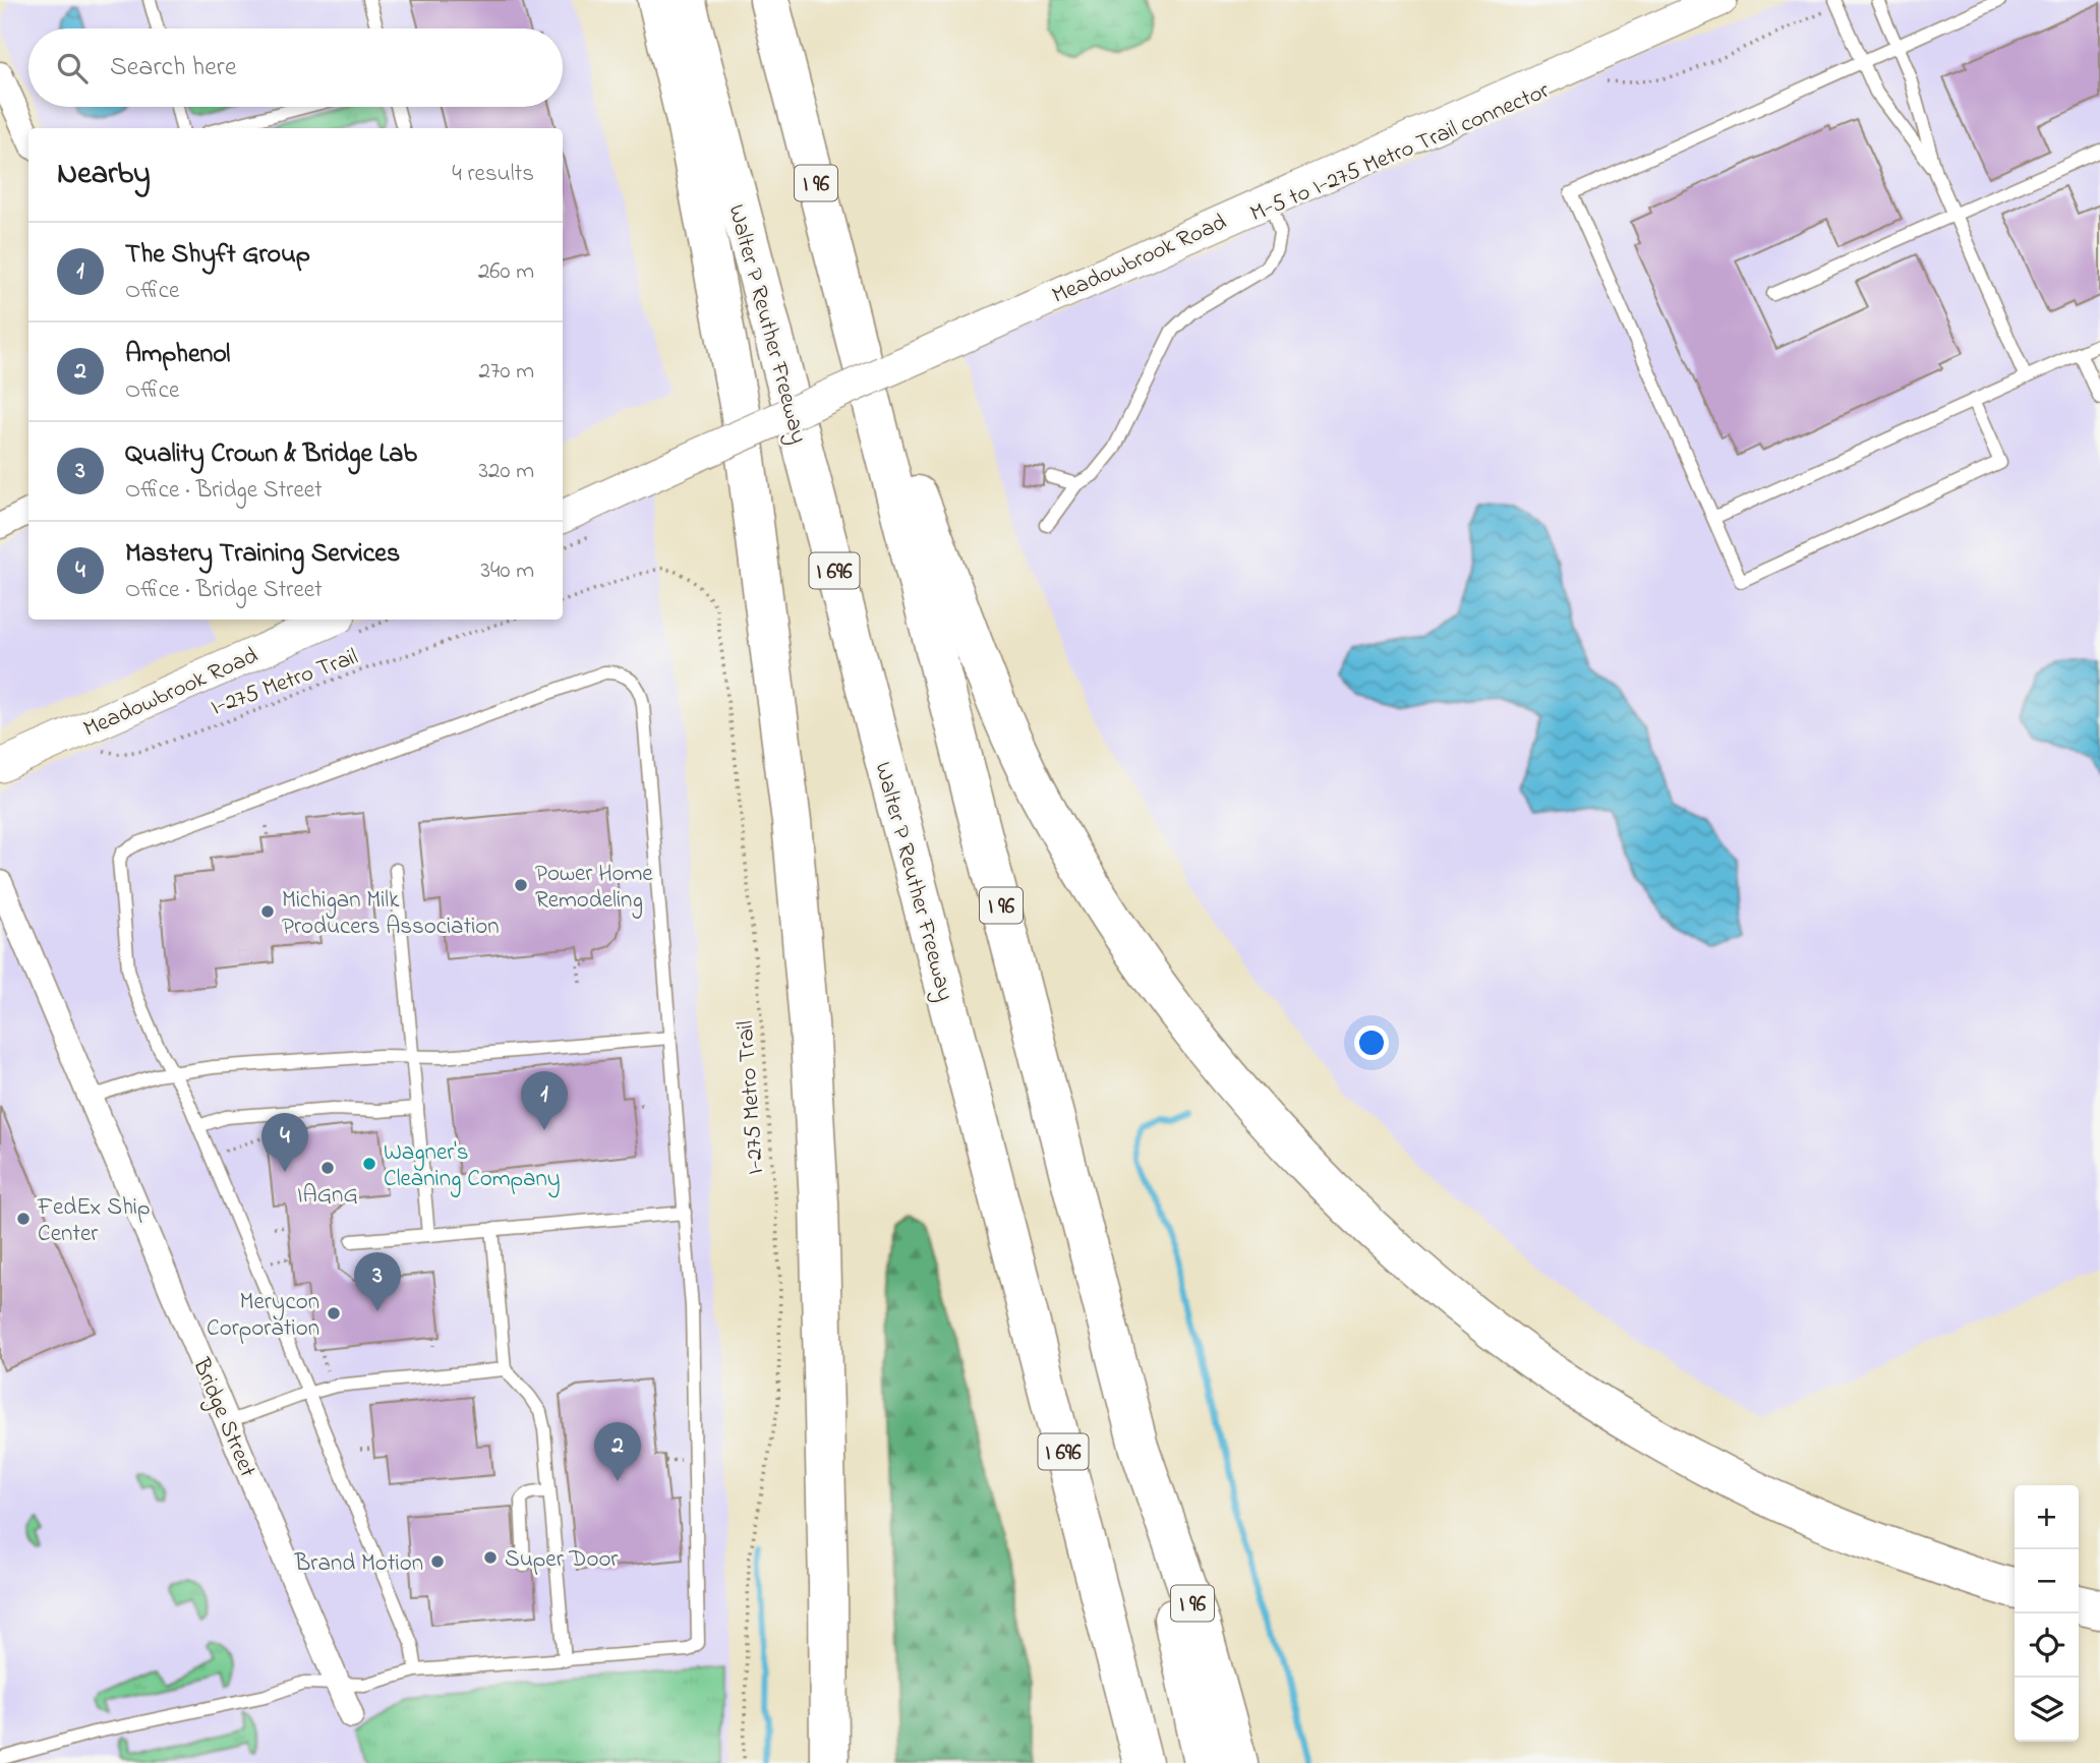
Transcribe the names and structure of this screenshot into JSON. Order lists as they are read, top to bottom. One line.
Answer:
{"streets":{"highway":["I 96","Walter P Reuther Freeway","I 696"],"street":["Meadowbrook Road","Bridge Street"],"path":["I-275 Metro Trail"]},"places":["Power Home Remodeling","Michigan Milk Producers Association","Wagner's Cleaning Company","IAGnG","FedEx Ship Center","Merycon Corporation","Super Door","Brand Motion"],"page":{"search":"Search here","heading":["Nearby","4 results"],"list":[{"mark":"1","name":"The Shyft Group","note":"Office","value":"260 m"},{"mark":"2","name":"Amphenol","note":"Office","value":"270 m"},{"mark":"3","name":"Quality Crown & Bridge Lab","note":"Office · Bridge Street","value":"320 m"},{"mark":"4","name":"Mastery Training Services","note":"Office · Bridge Street","value":"340 m"}],"pins":["1","4","3","2"],"map_buttons":["+","−"]}}
